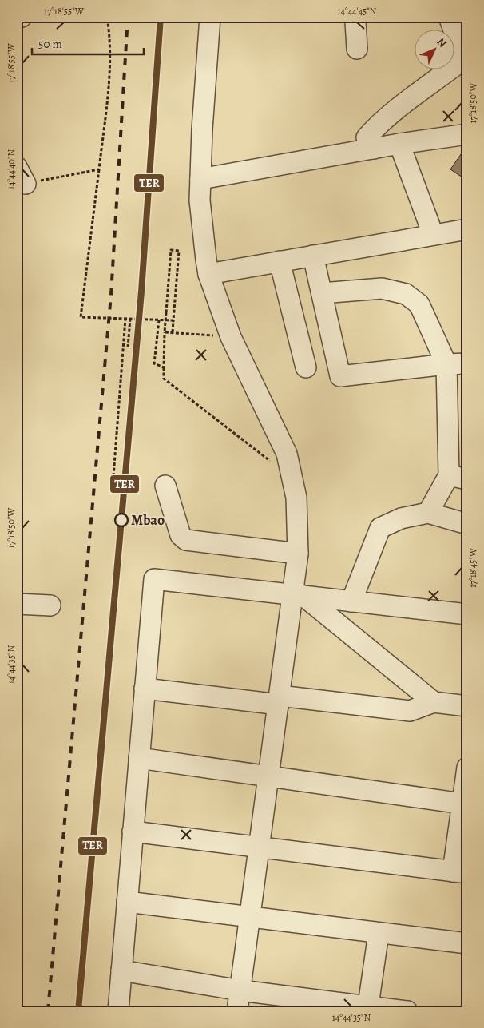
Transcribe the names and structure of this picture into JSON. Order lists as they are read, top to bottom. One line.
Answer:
{"places":["Mbao"],"lines":["transit line TER"],"scale_bar":"50 m","north":"top right","coordinates":["17°18'55\"W","14°44'45\"N","17°18'50\"W","14°44'40\"N","17°18'45\"W","14°44'35\"N"]}
